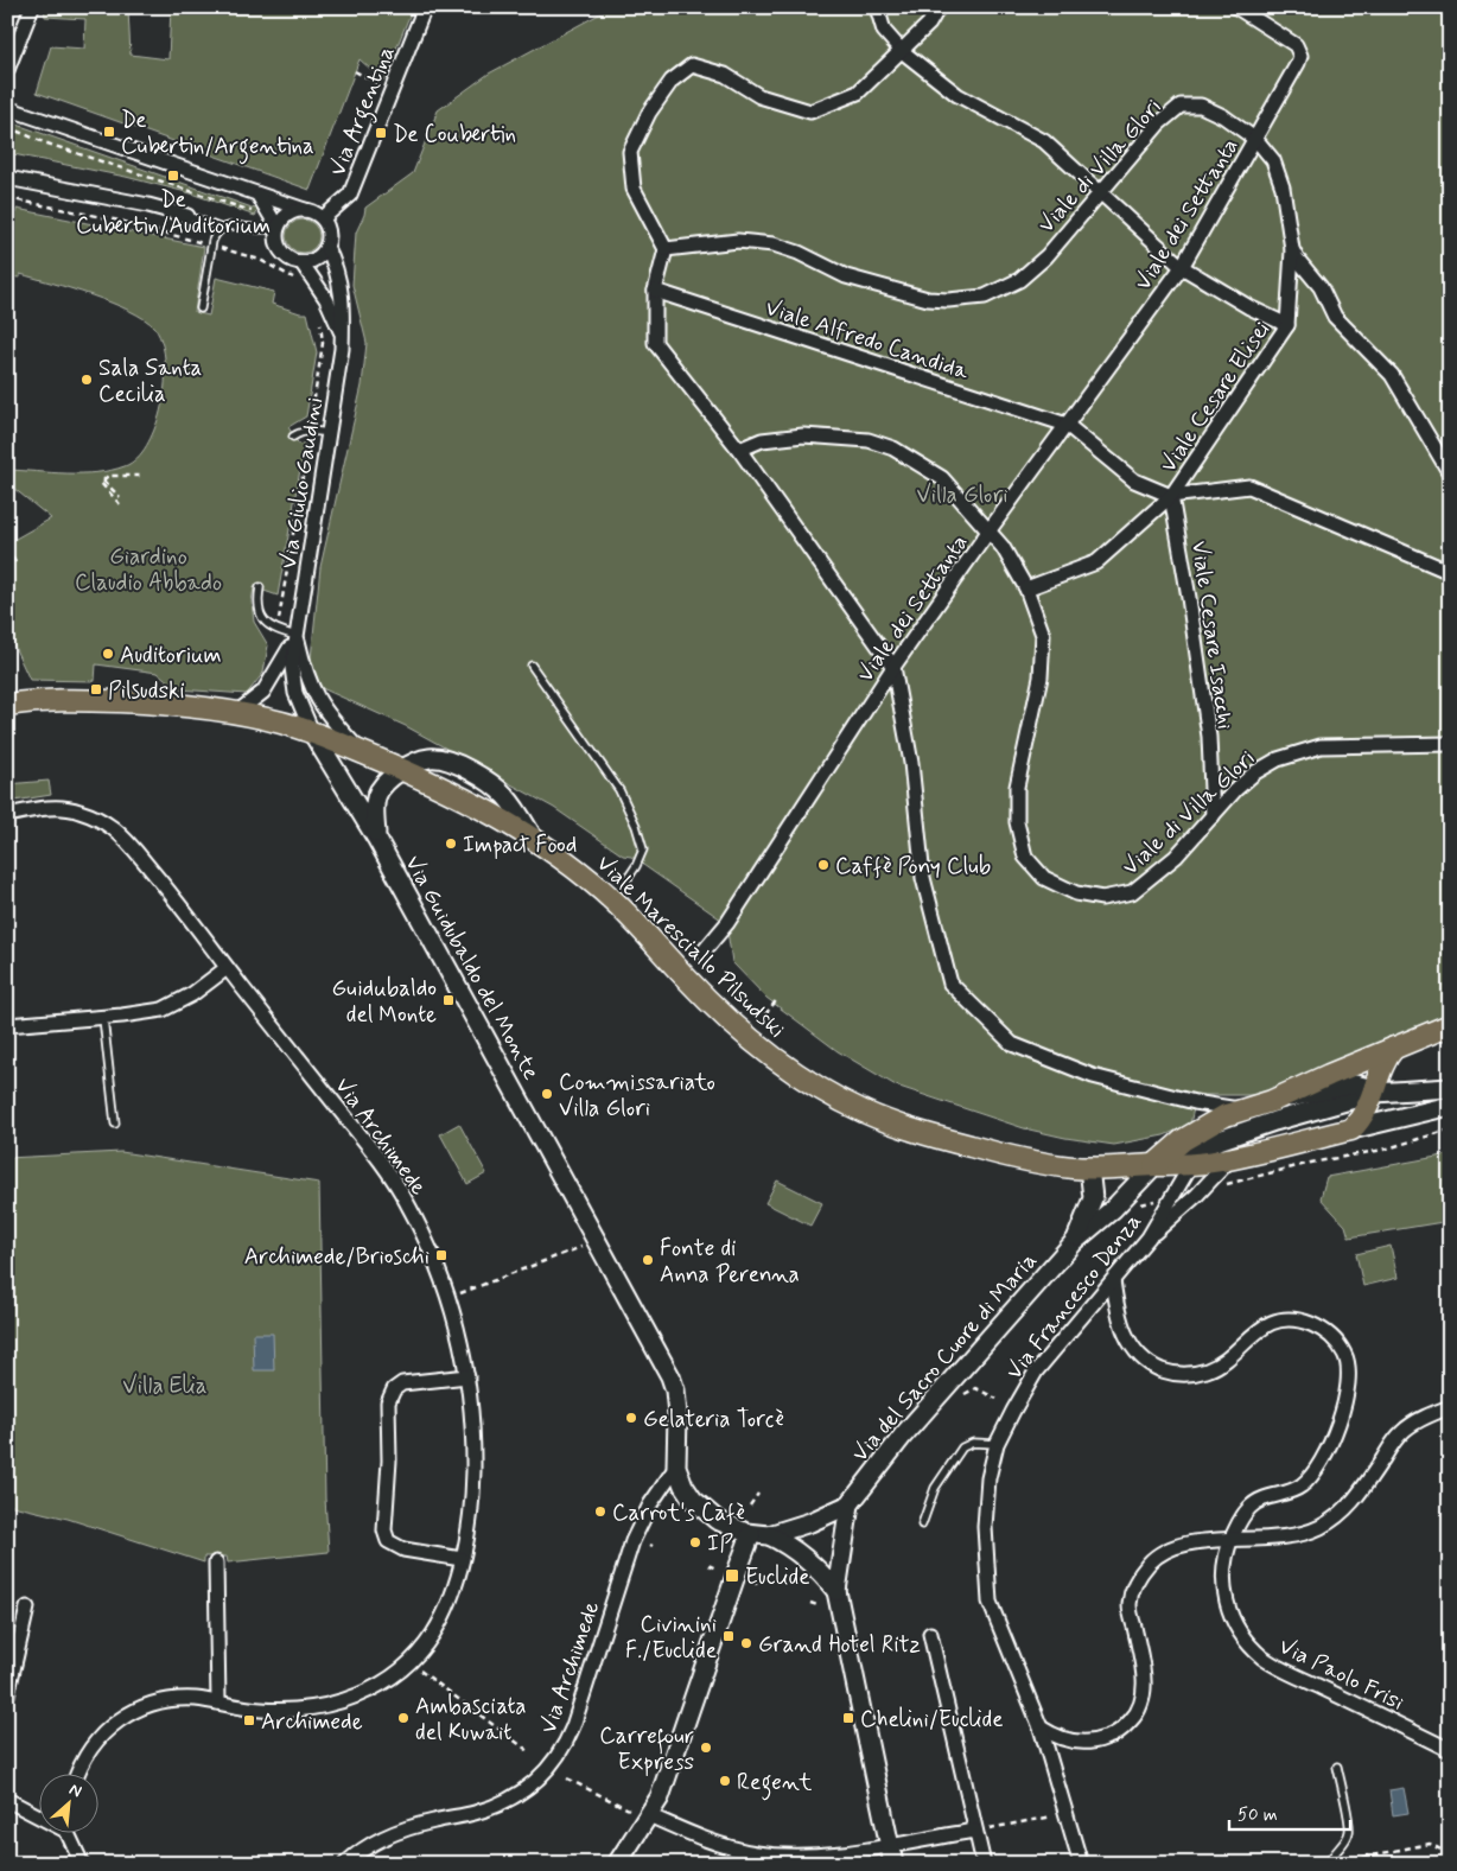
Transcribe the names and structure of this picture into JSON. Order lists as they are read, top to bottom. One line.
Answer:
{"streets":{"main road":["Viale Maresciallo Pilsudski"],"street":["Via Argentina","Viale di Villa Glori","Viale dei Settanta","Viale Alfredo Candida","Viale Cesare Elisei","Via Giulio Gaudini","Viale Cesare Isacchi","Via Guidubaldo del Monte","Via Archimede","Via Francesco Denza","Via del Sacro Cuore di Maria","Via Paolo Frisi"]},"crossings":[["Via Argentina","Via Giulio Gaudini"],["Viale di Villa Glori","Viale dei Settanta"],["Viale di Villa Glori","Viale Cesare Elisei"],["Viale di Villa Glori","Viale Cesare Isacchi"],["Viale dei Settanta","Viale Alfredo Candida"],["Viale Cesare Elisei","Viale Cesare Isacchi"],["Via Giulio Gaudini","Viale Maresciallo Pilsudski"],["Via Giulio Gaudini","Via Guidubaldo del Monte"],["Viale Maresciallo Pilsudski","Via Guidubaldo del Monte"],["Viale Maresciallo Pilsudski","Via Francesco Denza"],["Viale Maresciallo Pilsudski","Via del Sacro Cuore di Maria"],["Via Guidubaldo del Monte","Via Archimede"],["Via Francesco Denza","Via Paolo Frisi"]],"parks":["Villa Glori","Giardino Claudio Abbado","Villa Elia"],"places":{"transit":["De Cubertin/Argentina","De Coubertin","De Cubertin/Auditorium","Pilsudski","Guidubaldo del Monte","Archimede/Brioschi","Euclide","Civinini F./Euclide","Chelini/Euclide","Archimede"],"other":["Sala Santa Cecilia","Auditorium","Impact Food","Caffè Pony Club","Commissariato Villa Glori","Fonte di Anna Perenna","Gelateria Torcè","Carrot's Cafè","IP","Grand Hotel Ritz","Ambasciata del Kuwait","Carrefour Express","Regent"]},"scale_bar":"50 m","north":"top right"}
